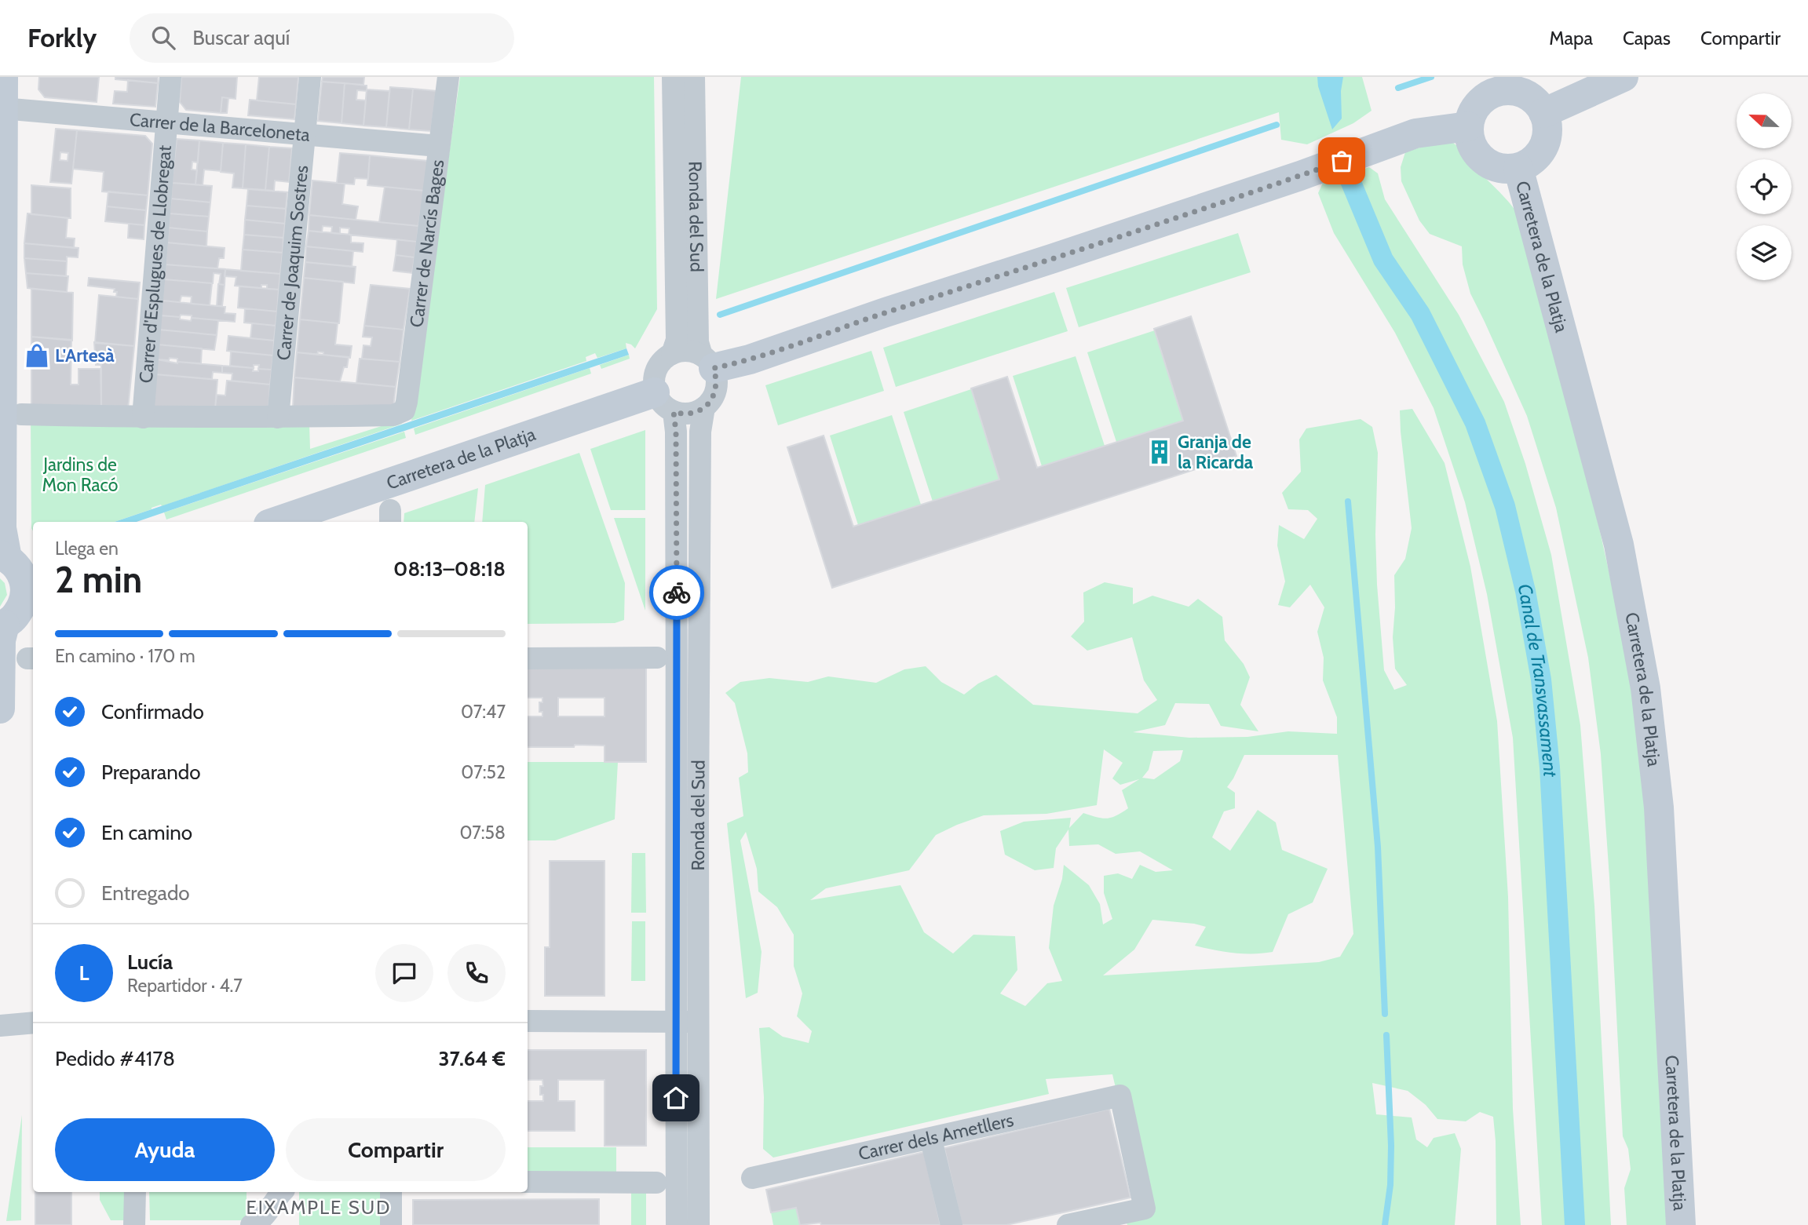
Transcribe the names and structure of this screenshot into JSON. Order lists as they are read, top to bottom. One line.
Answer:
{"streets":{"street":["Carrer de la Barceloneta","Ronda del Sud","Carrer de Narcís Bages","Carretera de la Platja","Carrer d'Esplugues de Llobregat","Carrer de Joaquim Sostres","Carrer dels Ametllers"]},"crossings":[["Carrer de la Barceloneta","Carrer de Narcís Bages"],["Carrer de la Barceloneta","Carrer d'Esplugues de Llobregat"],["Carrer de la Barceloneta","Carrer de Joaquim Sostres"],["Ronda del Sud","Carretera de la Platja"],["Carrer de Narcís Bages","Carrer de Joaquim Sostres"]],"districts":["EIXAMPLE SUD"],"water":["Canal de Transvassament"],"parks":["Jardins de Mon Racó"],"places":{"shop":["L'Artesà"],"building":["Granja de la Ricarda"]},"north":"left","page":{"header":"Forkly","search":"Buscar aquí","nav":["Mapa","Capas","Compartir"],"heading":["2 min","Llega en","08:13–08:18"],"panel":["Lucía","Repartidor · 4.7","Pedido #4178","37.64 €"],"bar":"En camino · 170 m","list":[["Confirmado","07:47"],["Preparando","07:52"],["En camino","07:58"],"Entregado"],"round":"L","buttons":["Ayuda","Compartir"]}}
